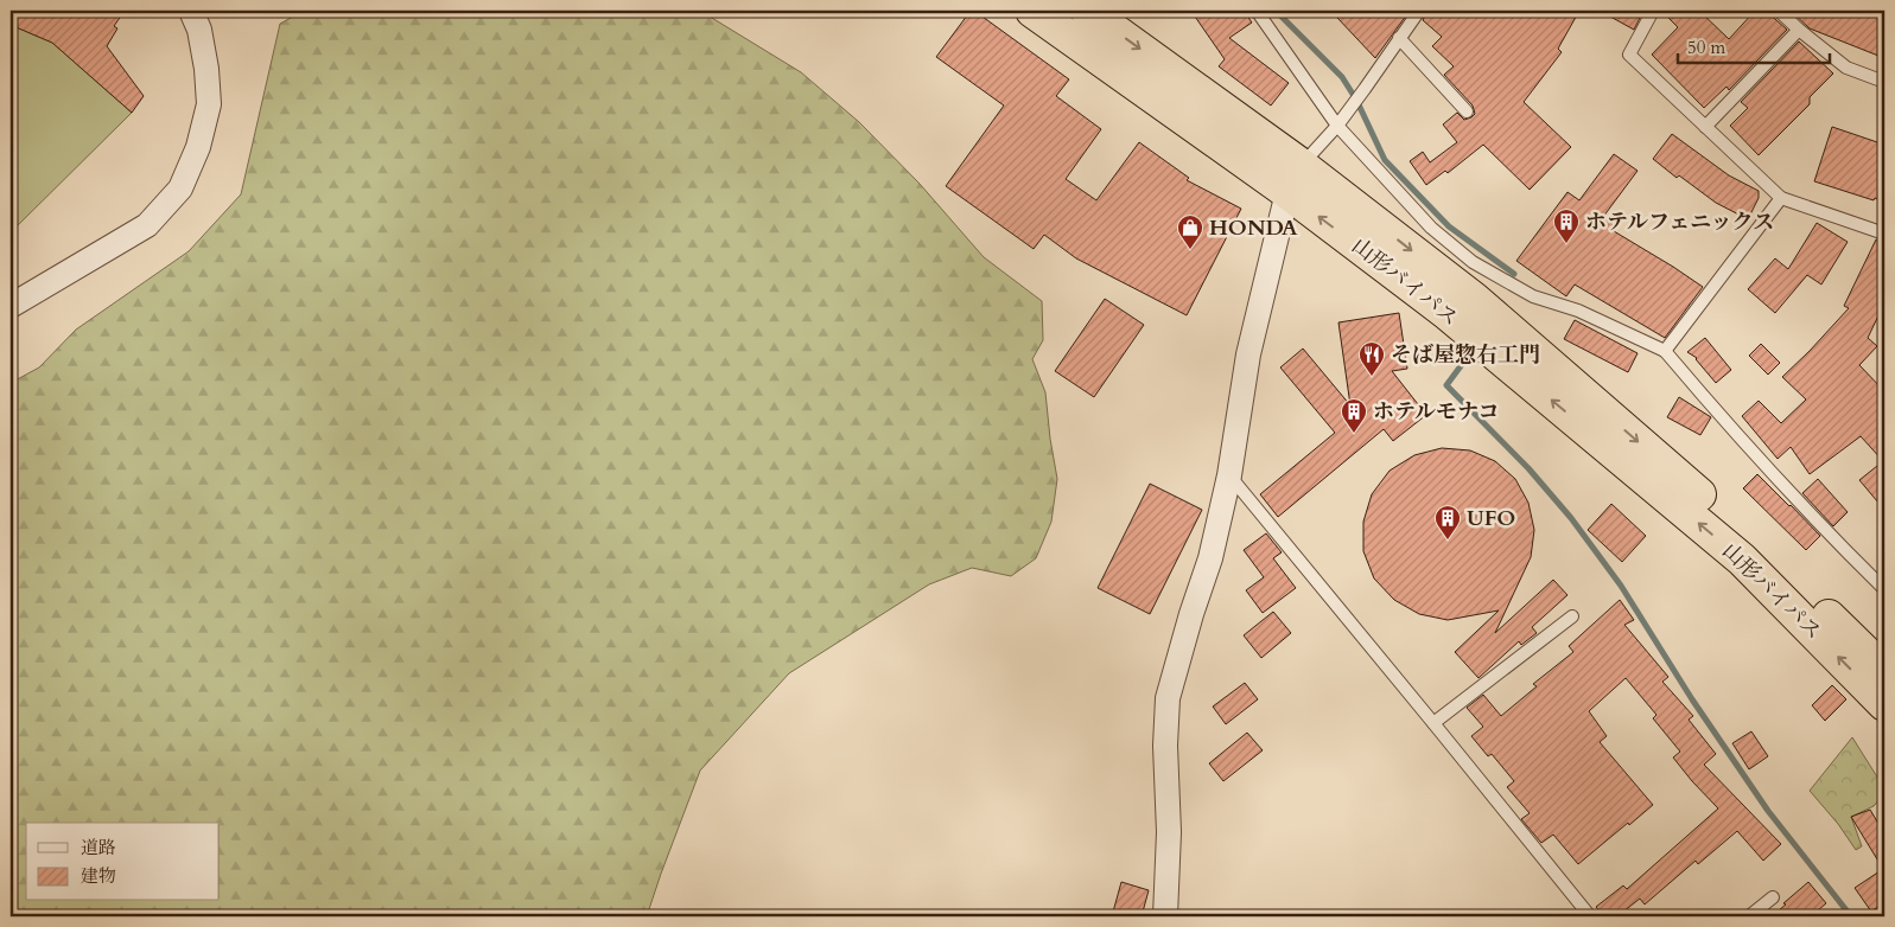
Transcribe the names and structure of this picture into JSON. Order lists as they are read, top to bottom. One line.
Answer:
{"streets":{"highway":["山形バイパス"]},"places":{"building":["ホテルフェニックス","ホテルモナコ","UFO"],"shop":["HONDA"],"restaurant":["そば屋惣右工門"]},"legend":["道路","建物"],"scale_bar":"50 m"}
